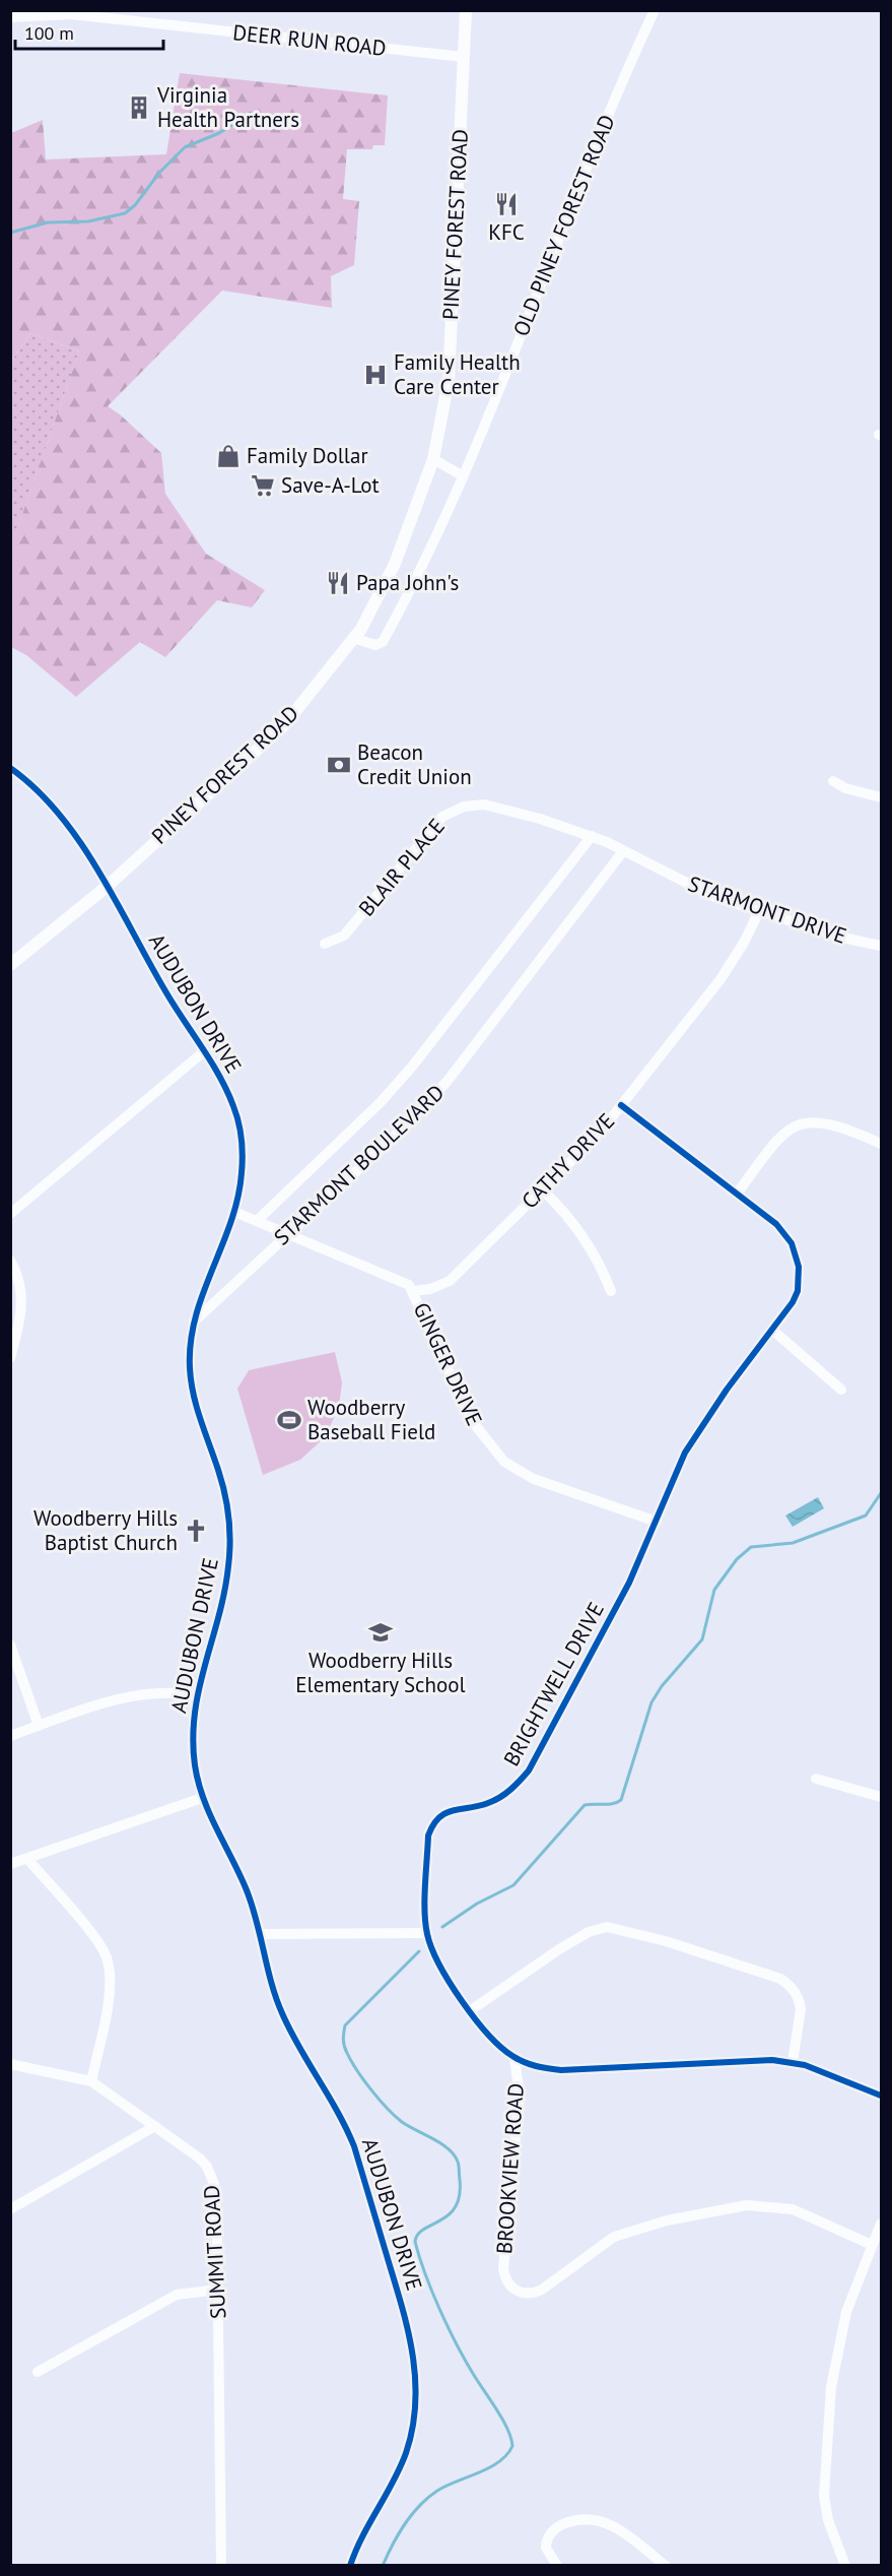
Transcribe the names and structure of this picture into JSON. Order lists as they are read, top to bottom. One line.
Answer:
{"streets":{"main road":["PINEY FOREST ROAD"],"street":["DEER RUN ROAD","OLD PINEY FOREST ROAD","BLAIR PLACE","STARMONT DRIVE","AUDUBON DRIVE","CATHY DRIVE","STARMONT BOULEVARD","GINGER DRIVE","BRIGHTWELL DRIVE","BROOKVIEW ROAD","SUMMIT ROAD"]},"crossings":[["DEER RUN ROAD","PINEY FOREST ROAD"],["PINEY FOREST ROAD","OLD PINEY FOREST ROAD"],["PINEY FOREST ROAD","AUDUBON DRIVE"],["BLAIR PLACE","STARMONT DRIVE"],["BLAIR PLACE","STARMONT BOULEVARD"],["STARMONT DRIVE","CATHY DRIVE"],["STARMONT DRIVE","STARMONT BOULEVARD"],["AUDUBON DRIVE","STARMONT BOULEVARD"],["AUDUBON DRIVE","GINGER DRIVE"],["CATHY DRIVE","GINGER DRIVE"],["CATHY DRIVE","BRIGHTWELL DRIVE"],["STARMONT BOULEVARD","GINGER DRIVE"],["GINGER DRIVE","BRIGHTWELL DRIVE"],["BRIGHTWELL DRIVE","BROOKVIEW ROAD"]],"places":{"building":["Virginia Health Partners"],"restaurant":["KFC","Papa John's"],"hospital":["Family Health Care Center"],"shop":["Family Dollar"],"supermarket":["Save-A-Lot"],"bank":["Beacon Credit Union"],"sports":["Woodberry Baseball Field"],"church":["Woodberry Hills Baptist Church"],"school or university":["Woodberry Hills Elementary School"]},"scale_bar":"100 m"}
